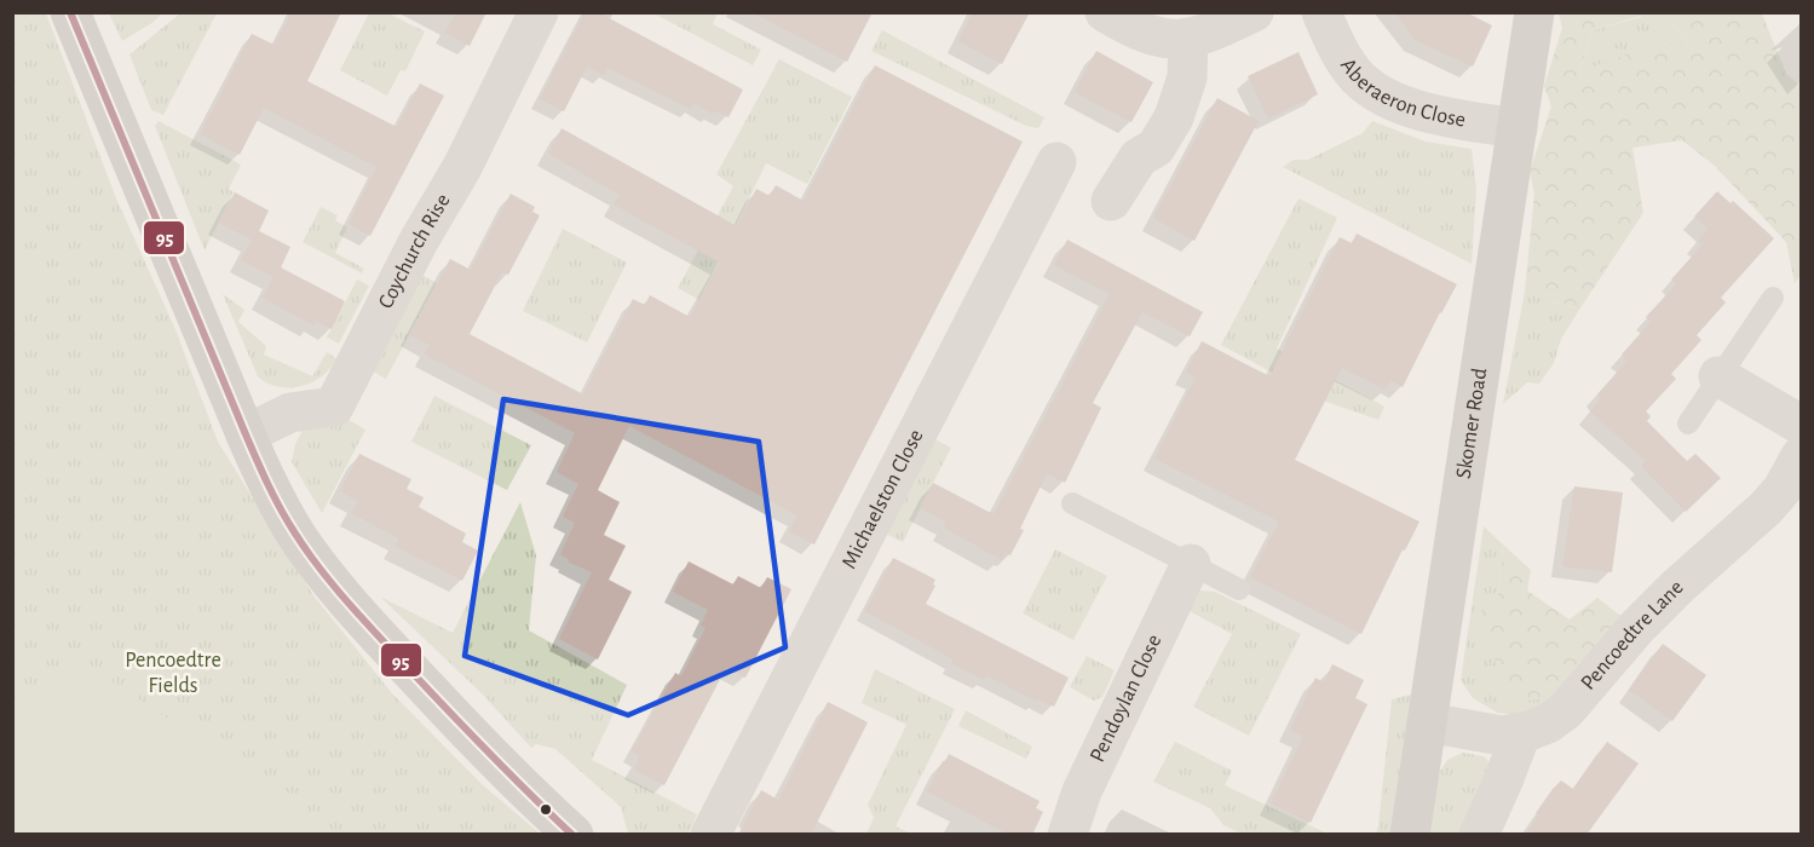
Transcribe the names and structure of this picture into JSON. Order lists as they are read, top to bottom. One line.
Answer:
{"streets":{"street":["Aberaeron Close","Coychurch Rise","Skomer Road","Michaelston Close","Pencoedtre Lane","Pendoylan Close"]},"crossings":[["Aberaeron Close","Skomer Road"],["Skomer Road","Pencoedtre Lane"]],"parks":["Pencoedtre Fields"],"lines":["transit line 95"]}
